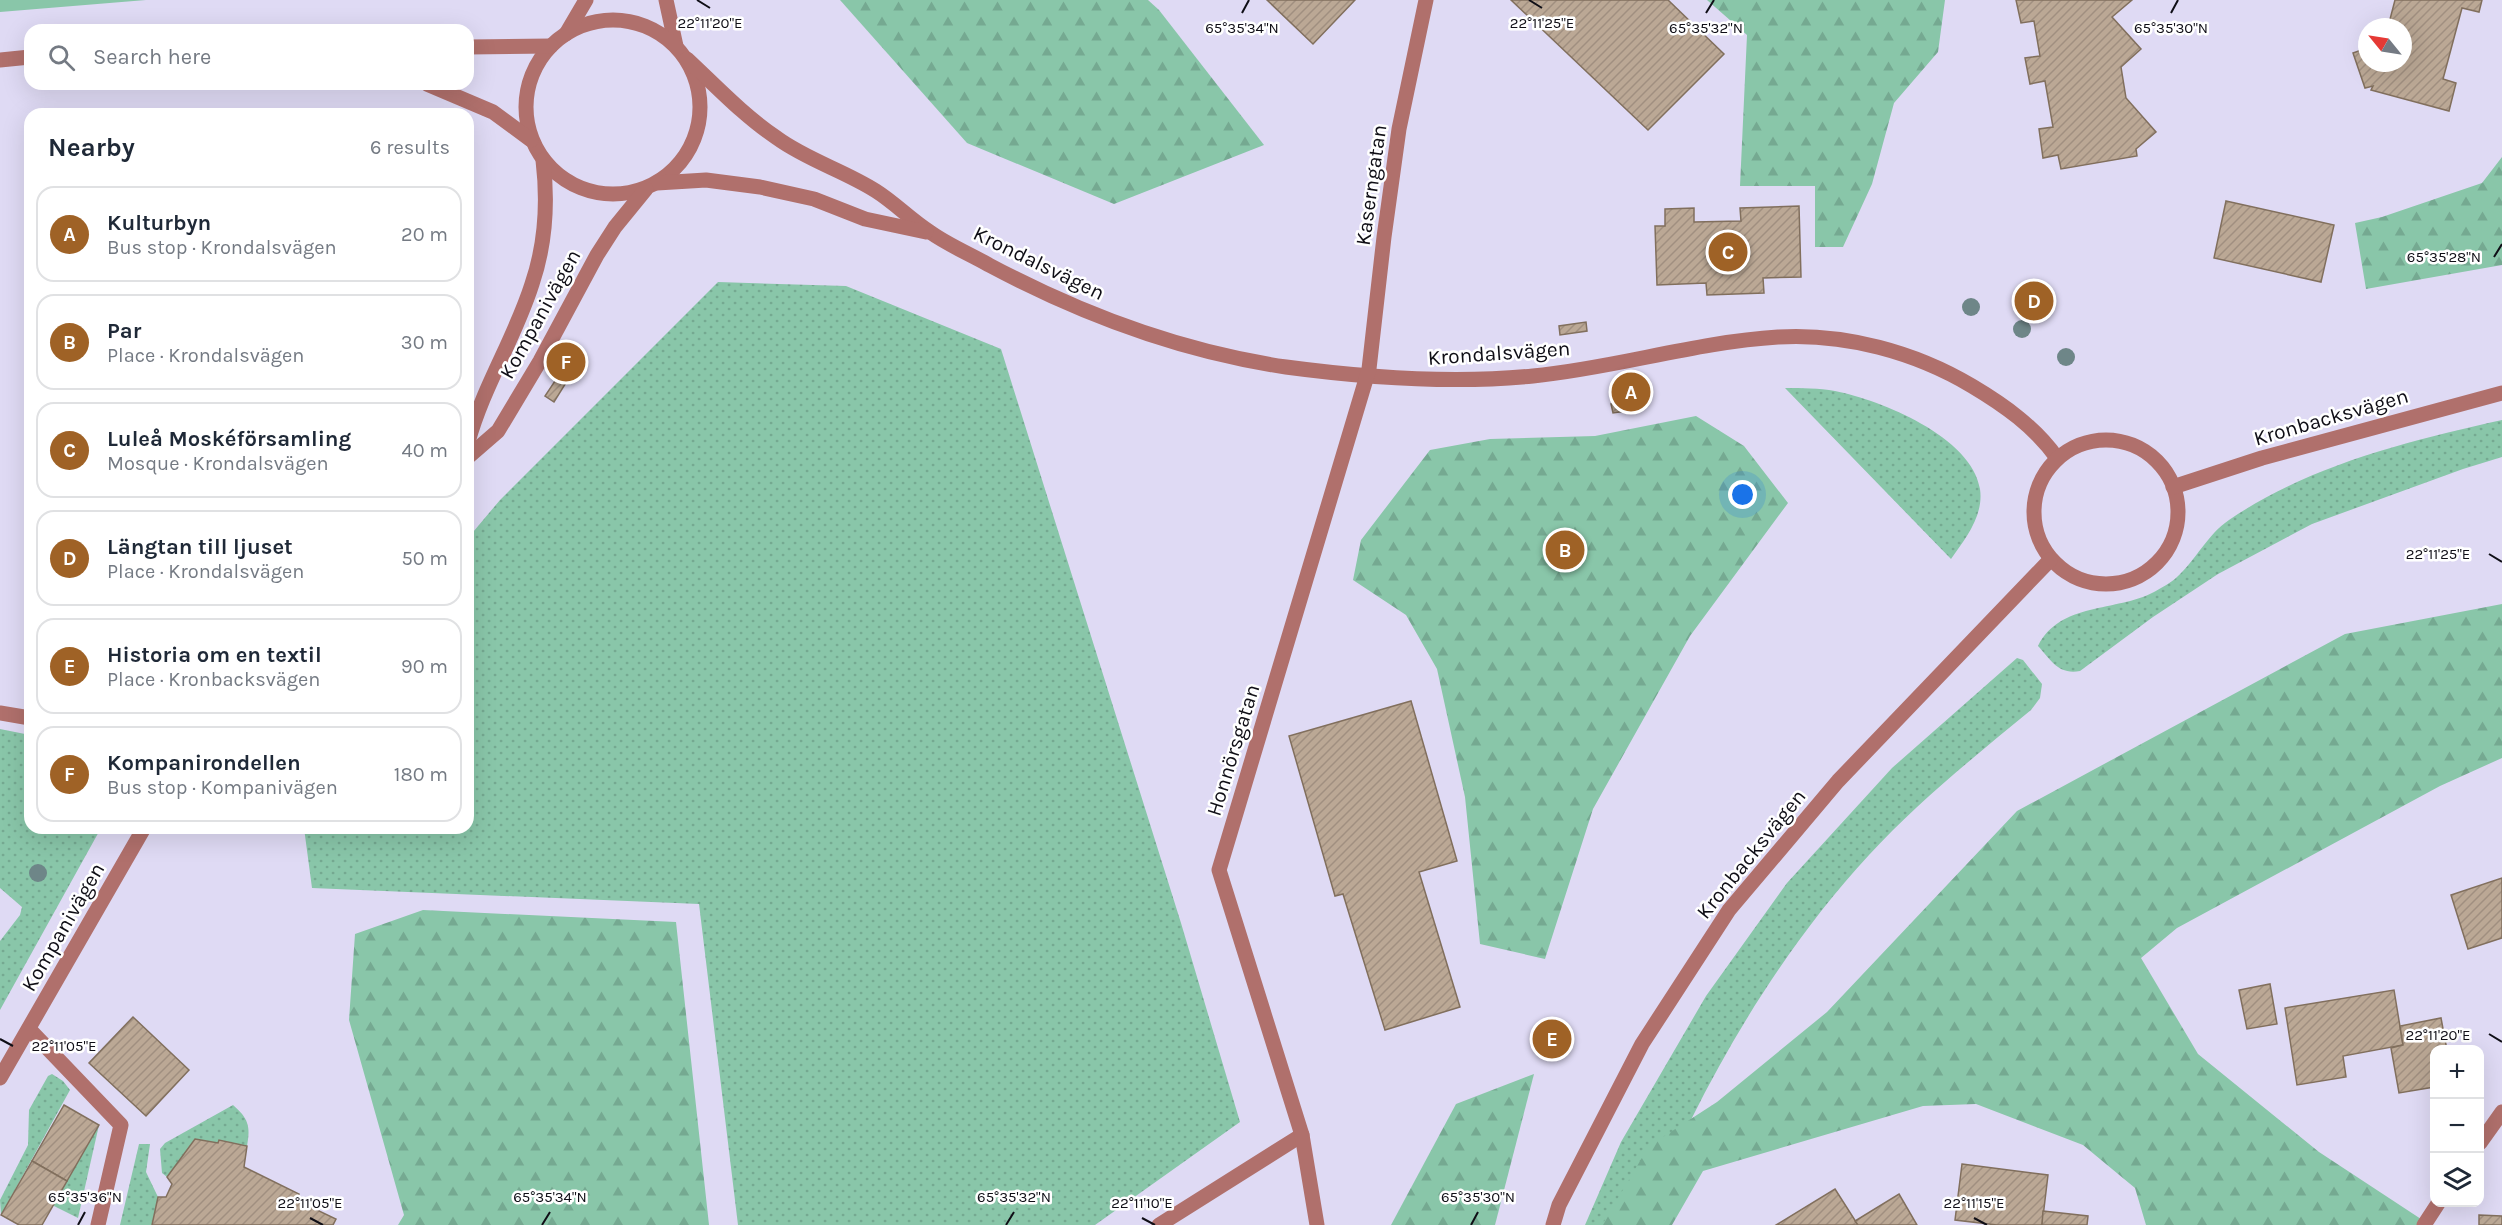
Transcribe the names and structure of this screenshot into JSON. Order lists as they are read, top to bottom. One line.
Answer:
{"streets":{"street":["Kaserngatan","Krondalsvägen","Kompanivägen","Kronbacksvägen","Honnörsgatan"]},"crossings":[["Kaserngatan","Krondalsvägen"],["Kaserngatan","Honnörsgatan"],["Krondalsvägen","Kompanivägen"],["Krondalsvägen","Kronbacksvägen"],["Krondalsvägen","Honnörsgatan"]],"north":"top left","page":{"search":"Search here","heading":["Nearby","6 results"],"list":[{"mark":"A","name":"Kulturbyn","note":"Bus stop · Krondalsvägen","value":"20 m"},{"mark":"B","name":"Par","note":"Place · Krondalsvägen","value":"30 m"},{"mark":"C","name":"Luleå Moskéförsamling","note":"Mosque · Krondalsvägen","value":"40 m"},{"mark":"D","name":"Längtan till ljuset","note":"Place · Krondalsvägen","value":"50 m"},{"mark":"E","name":"Historia om en textil","note":"Place · Kronbacksvägen","value":"90 m"},{"mark":"F","name":"Kompanirondellen","note":"Bus stop · Kompanivägen","value":"180 m"}],"pins":["C","D","F","A","B","E"],"map_buttons":["+","−"]},"coordinates":["22°11'20\"E","22°11'25\"E","65°35'34\"N","65°35'32\"N","65°35'30\"N","65°35'28\"N","22°11'05\"E","65°35'36\"N","22°11'10\"E","22°11'15\"E"]}
